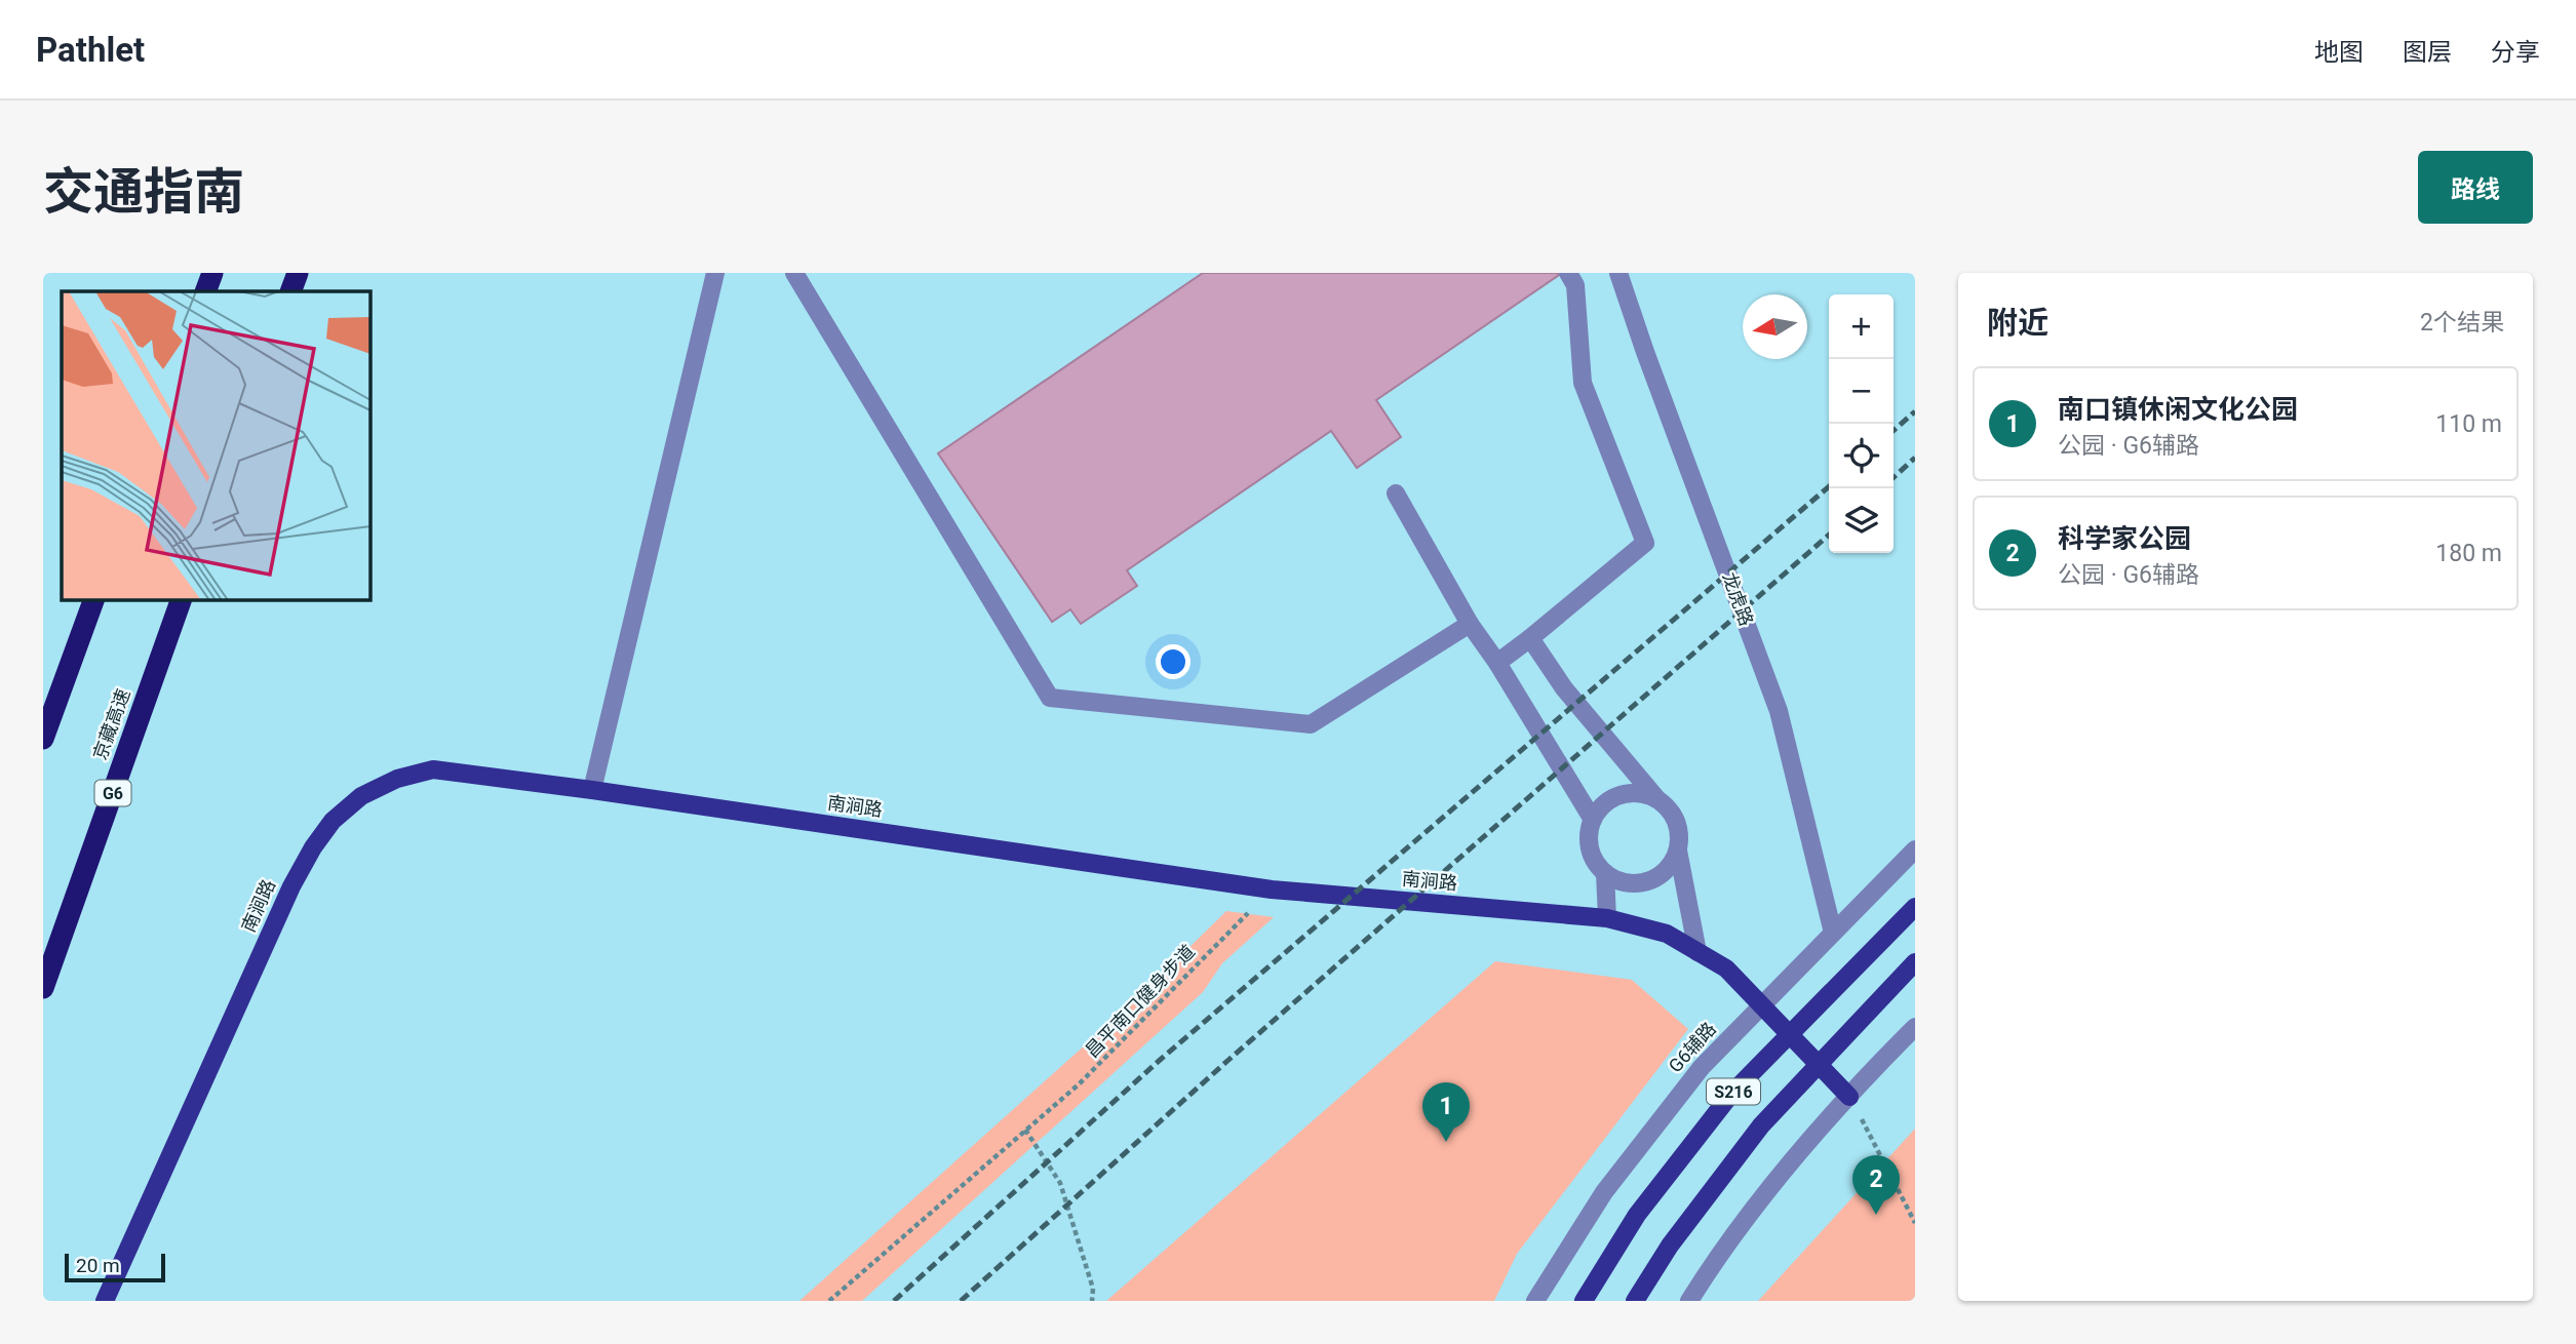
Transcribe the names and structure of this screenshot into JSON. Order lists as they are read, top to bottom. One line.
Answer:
{"streets":{"highway":["京藏高速","G6"],"main road":["南涧路","S216"],"street":["龙虎路","G6辅路"],"path":["昌平南口健身步道"]},"crossings":[["龙虎路","G6辅路"],["南涧路","昌平南口健身步道"],["南涧路","G6辅路"],["南涧路","S216"]],"scale_bar":"20 m","north":"left","page":{"header":"Pathlet","nav":["地图","图层","分享"],"title":"交通指南","buttons":"路线","heading":["附近","2个结果"],"map_buttons":["+","−"],"list":[{"mark":"1","name":"南口镇休闲文化公园","note":"公园 · G6辅路","value":"110 m"},{"mark":"2","name":"科学家公园","note":"公园 · G6辅路","value":"180 m"}],"pins":["1","2"],"scale":"20 m"}}
